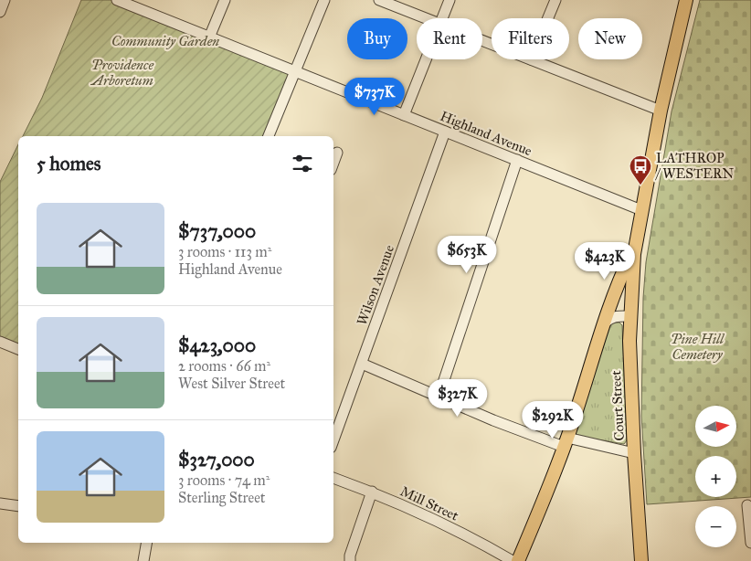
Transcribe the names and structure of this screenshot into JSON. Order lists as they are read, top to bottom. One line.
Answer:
{"streets":{"main road":["Court Street"],"street":["Highland Avenue","Wilson Avenue","Mill Street"]},"crossings":[["Highland Avenue","Wilson Avenue"]],"parks":["Community Garden","Providence Arboretum","Pine Hill Cemetery"],"places":{"bus stop":["LATHROP / WESTERN"]},"north":"right","page":{"chip":["Buy","Rent","Filters","New"],"price":["$737K","$653K","$423K","$327K","$292K"],"heading":"5 homes","list":[{"name":"$737,000","note":"3 rooms · 113 m² · Highland Avenue"},{"name":"$423,000","note":"2 rooms · 66 m² · West Silver Street"},{"name":"$327,000","note":"3 rooms · 74 m² · Sterling Street"}],"map_buttons":["+","−"]}}
